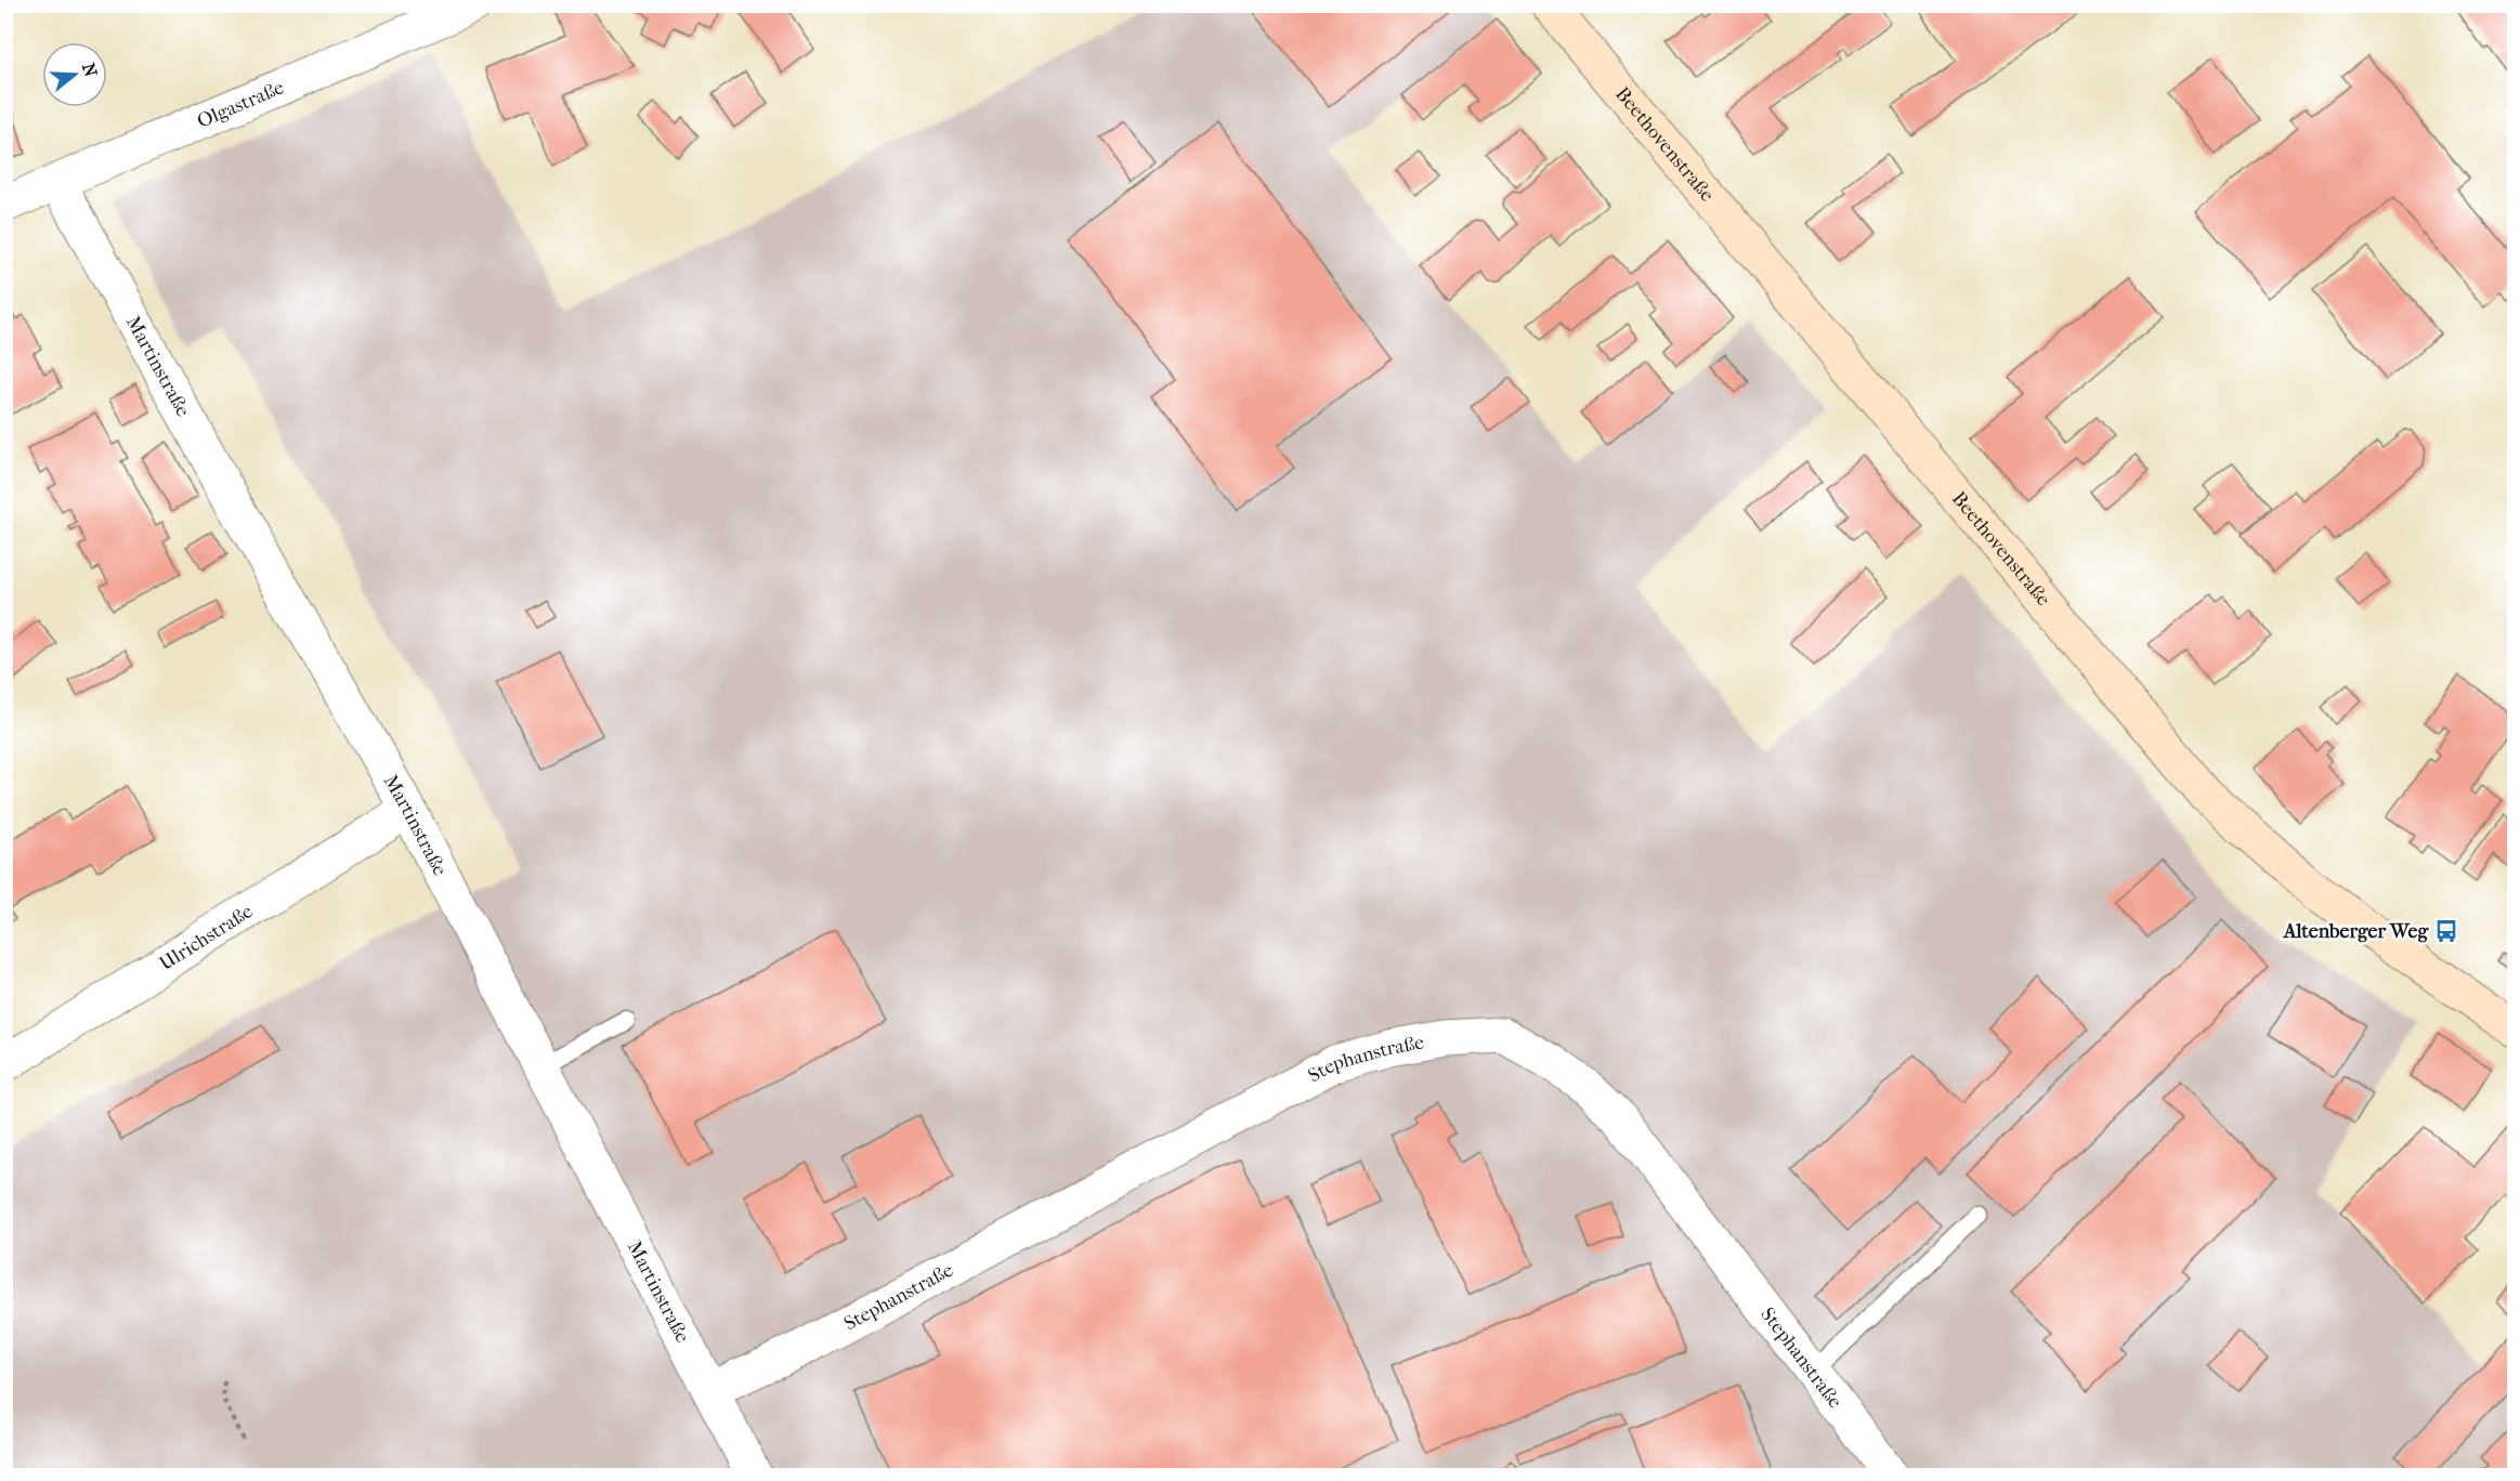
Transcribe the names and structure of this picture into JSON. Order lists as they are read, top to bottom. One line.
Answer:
{"streets":{"main road":["Beethovenstraße"],"street":["Olgastraße","Martinstraße","Ulrichstraße","Stephanstraße"]},"crossings":[["Olgastraße","Martinstraße"],["Martinstraße","Ulrichstraße"],["Martinstraße","Stephanstraße"]],"places":{"bus stop":["Altenberger Weg"]},"north":"right"}
